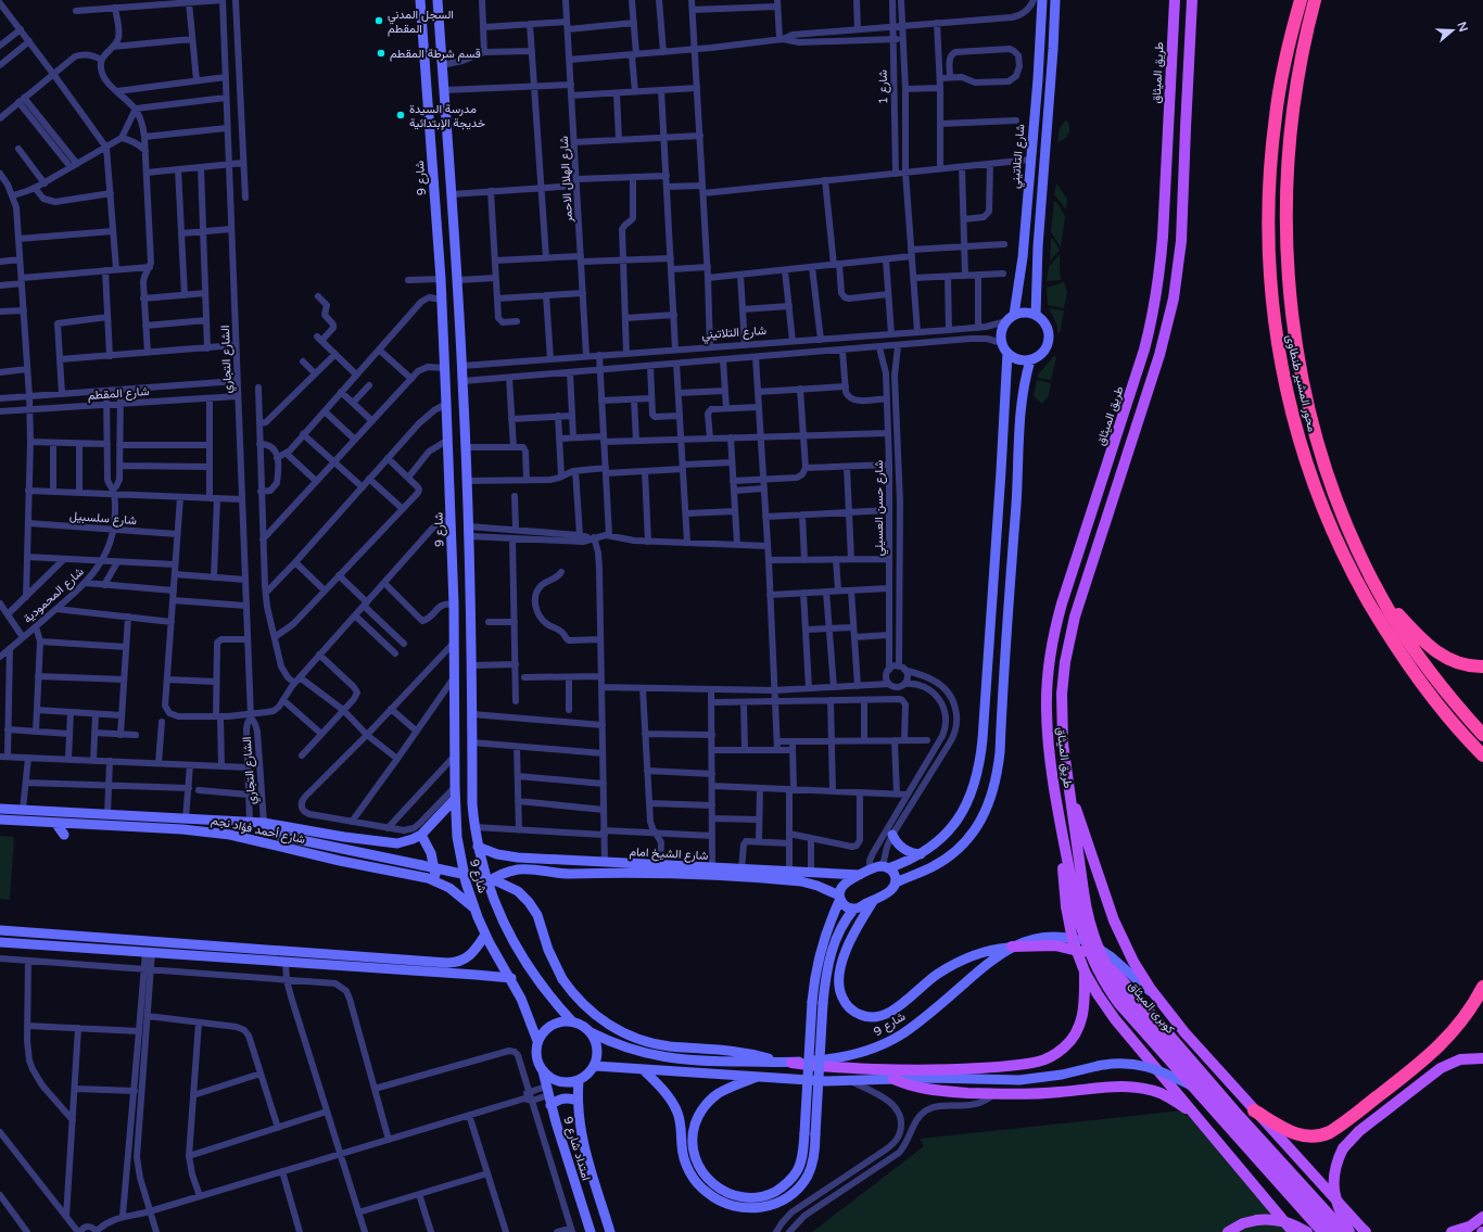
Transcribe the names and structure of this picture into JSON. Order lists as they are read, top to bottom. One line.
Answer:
{"streets":{"highway":["محور المشير طنطاوى"],"main road":["طريق الميثاق","شارع التلاتيني","شارع 9","شارع أحمد فؤاد نجم","شارع الشيخ امام","كوبرى الميثاق","امتداد شارع 9"],"street":["شارع 1","شارع الهلال الاحمر","الشارع التجاري","شارع المقطم","شارع حسن العسيلي","شارع سلسبيل","شارع المحمودية"]},"crossings":[["طريق الميثاق","كوبرى الميثاق"],["شارع 1","شارع التلاتيني"],["شارع التلاتيني","شارع 9"],["شارع التلاتيني","شارع الهلال الاحمر"],["شارع 9","شارع أحمد فؤاد نجم"],["شارع 9","شارع الشيخ امام"],["شارع 9","امتداد شارع 9"],["الشارع التجاري","شارع المقطم"],["الشارع التجاري","شارع أحمد فؤاد نجم"],["شارع سلسبيل","شارع المحمودية"]],"places":["السجل المدني المقطم","قسم شرطة المقطم","مدرسة السيدة خديجة الإبتدائية"],"north":"right"}
